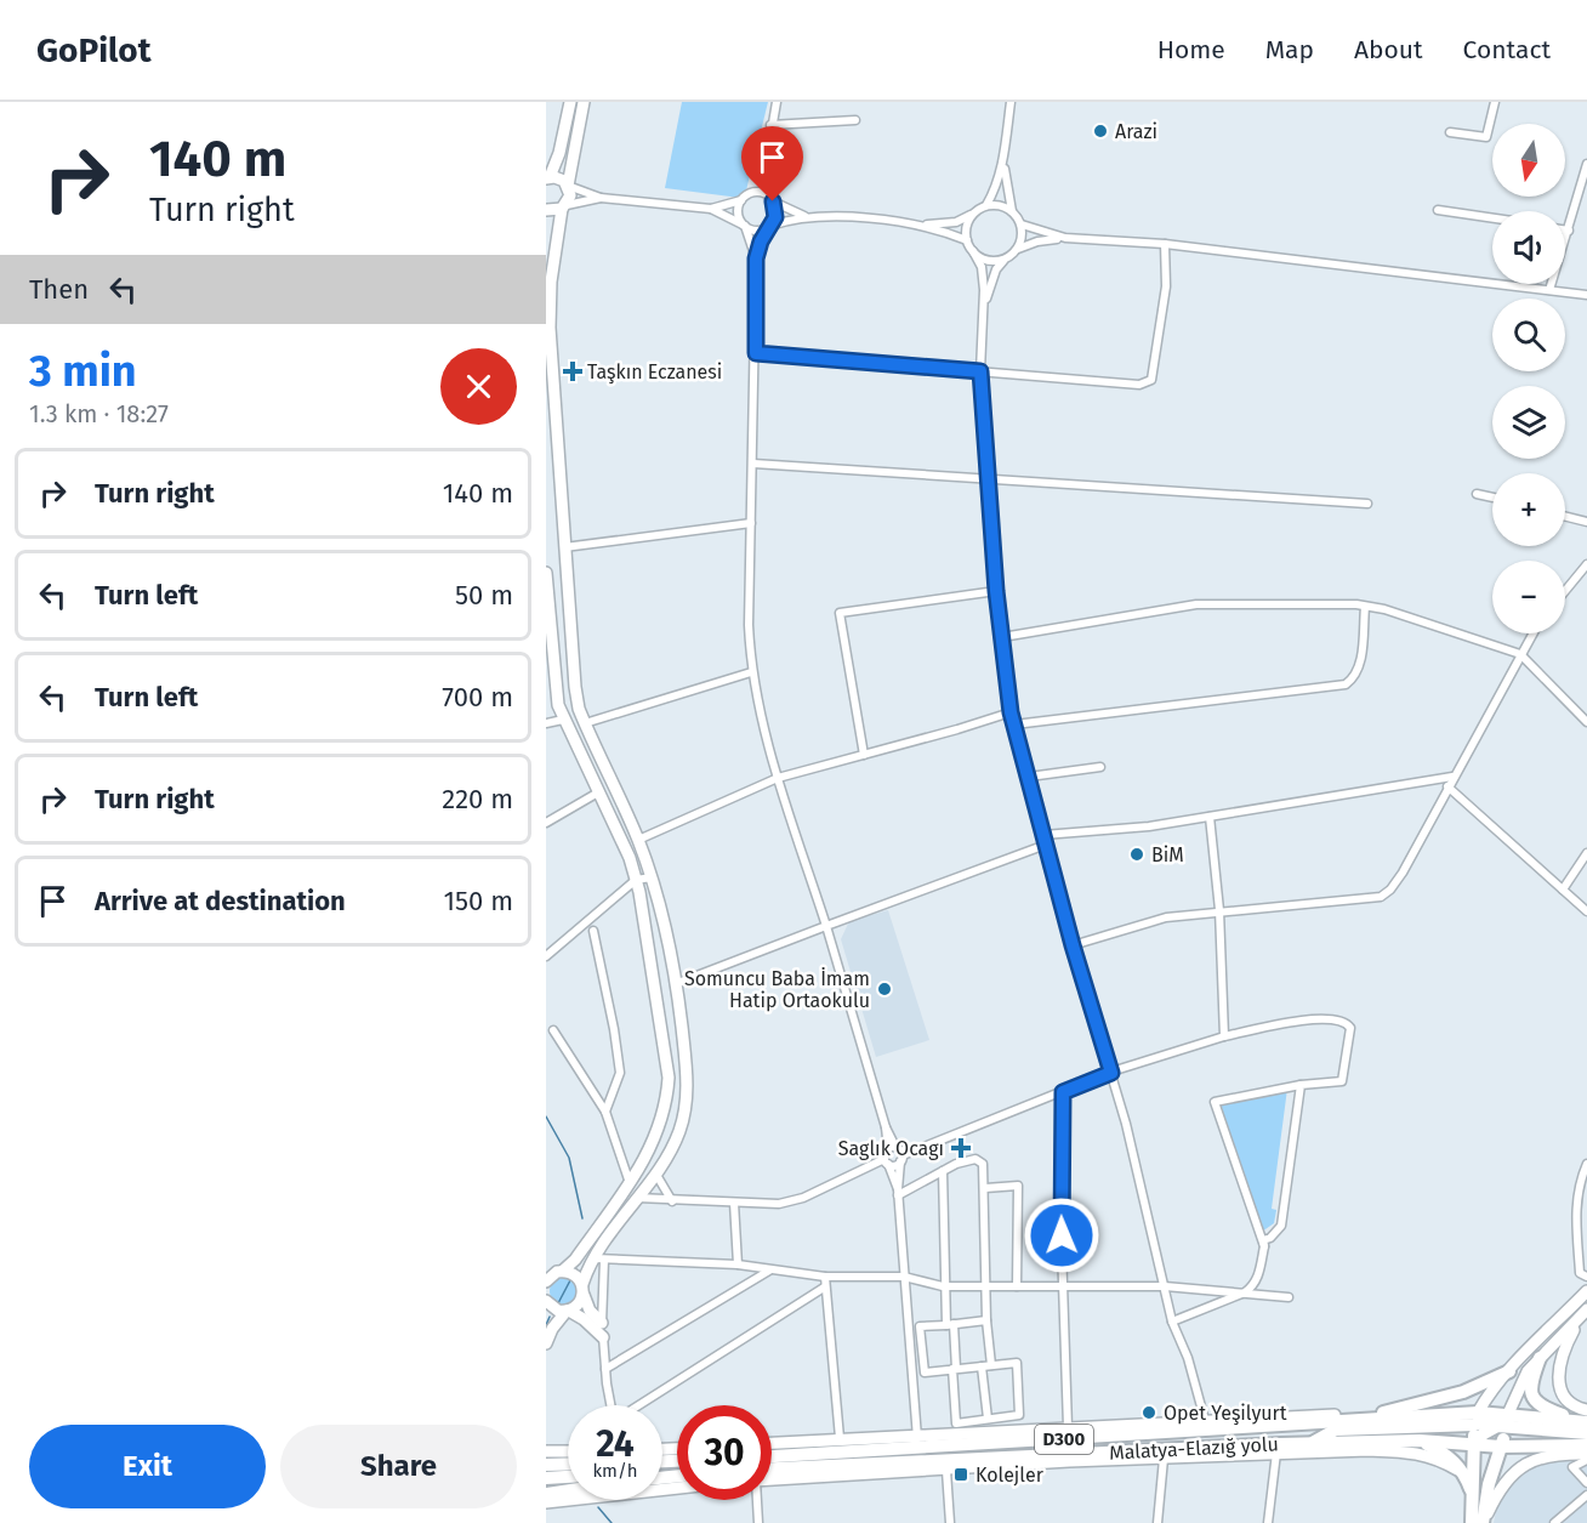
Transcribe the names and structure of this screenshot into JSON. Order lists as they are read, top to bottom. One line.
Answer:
{"streets":{"highway":["D300","Malatya-Elazığ yolu"]},"crossings":[["D300","Malatya-Elazığ yolu"]],"places":{"other":["Arazi","BiM","Somuncu Baba İmam Hatip Ortaokulu","Opet Yeşilyurt"],"health":["Taşkın Eczanesi","Saglık Ocagı"],"transit":["Kolejler"]},"north":"bottom","page":{"header":"GoPilot","nav":["Home","Map","About","Contact"],"turn":["140 m","Turn right"],"map_buttons":["+","−"],"then":"Then","heading":["3 min","1.3 km · 18:27"],"list":[{"name":"Turn right","value":"140 m"},{"name":"Turn left","value":"50 m"},{"name":"Turn left","value":"700 m"},{"name":"Turn right","value":"220 m"},{"name":"Arrive at destination","value":"150 m"}],"speed":"24 km/h","limit":"30","buttons":["Exit","Share"]}}
